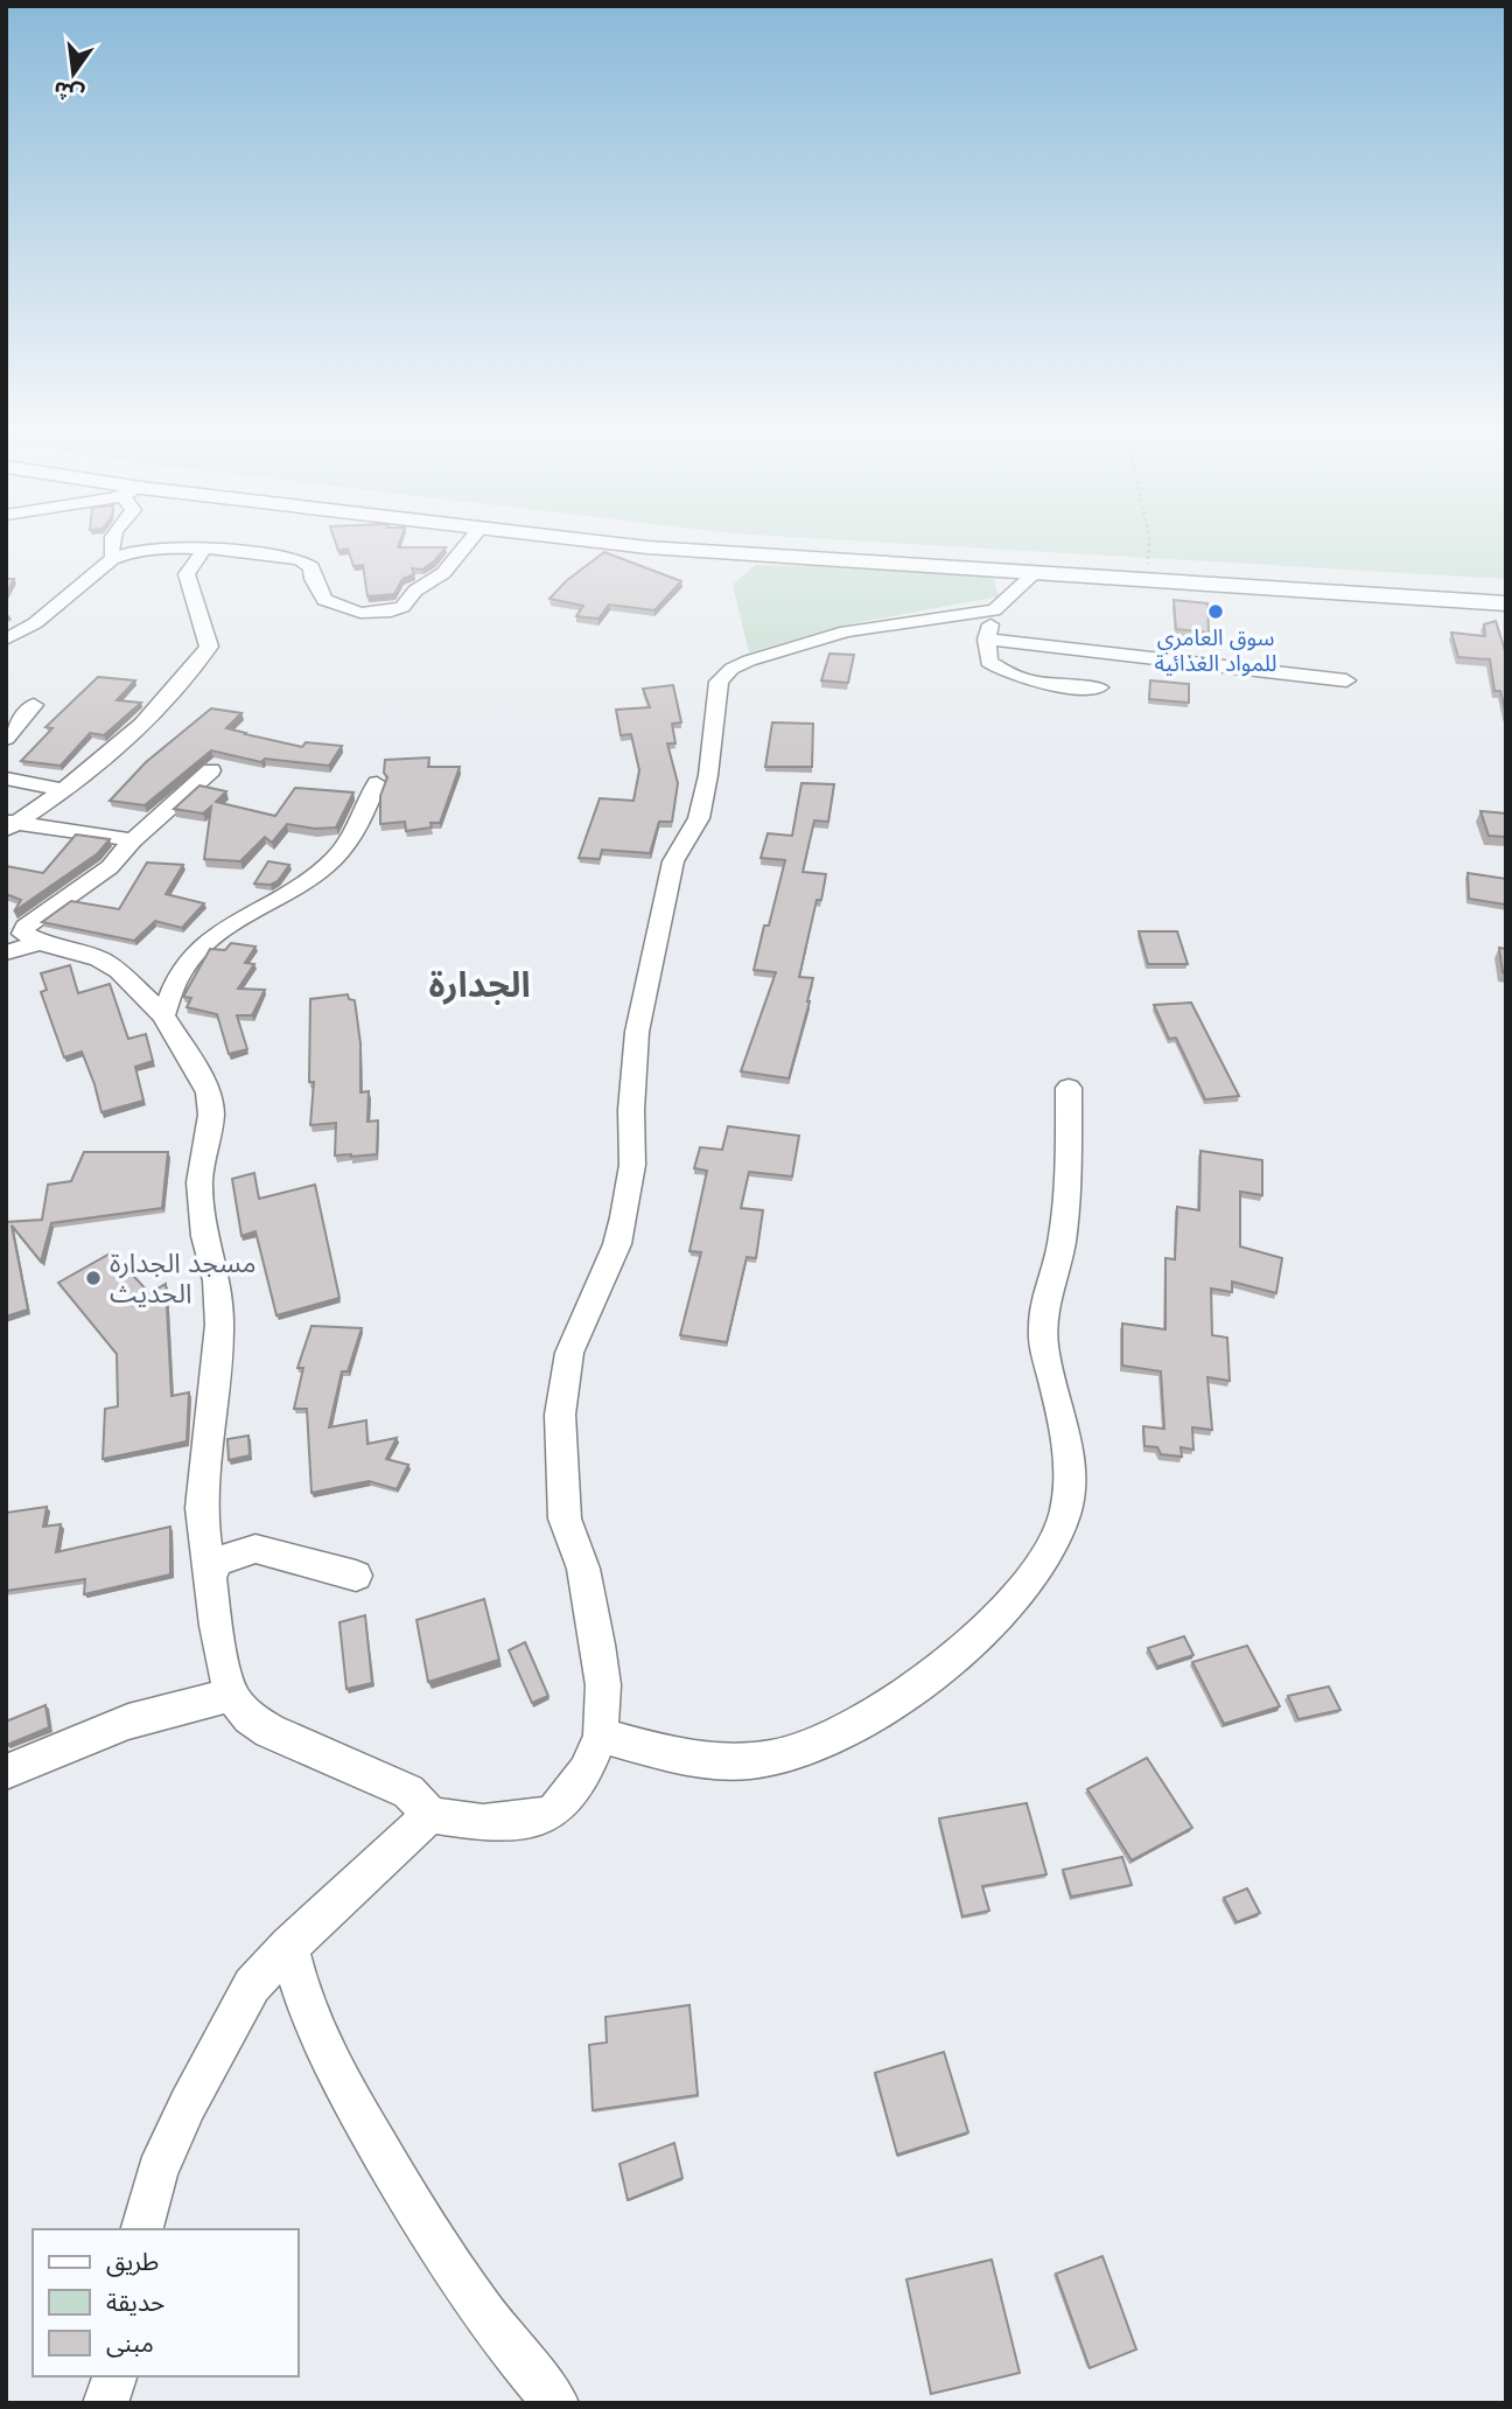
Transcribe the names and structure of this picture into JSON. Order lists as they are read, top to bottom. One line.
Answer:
{"districts":["الجدارة"],"places":["سوق العامري للمواد الغذائية","مسجد الجدارة الحديث"],"legend":["طريق","حديقة","مبنى"],"north":"bottom"}
